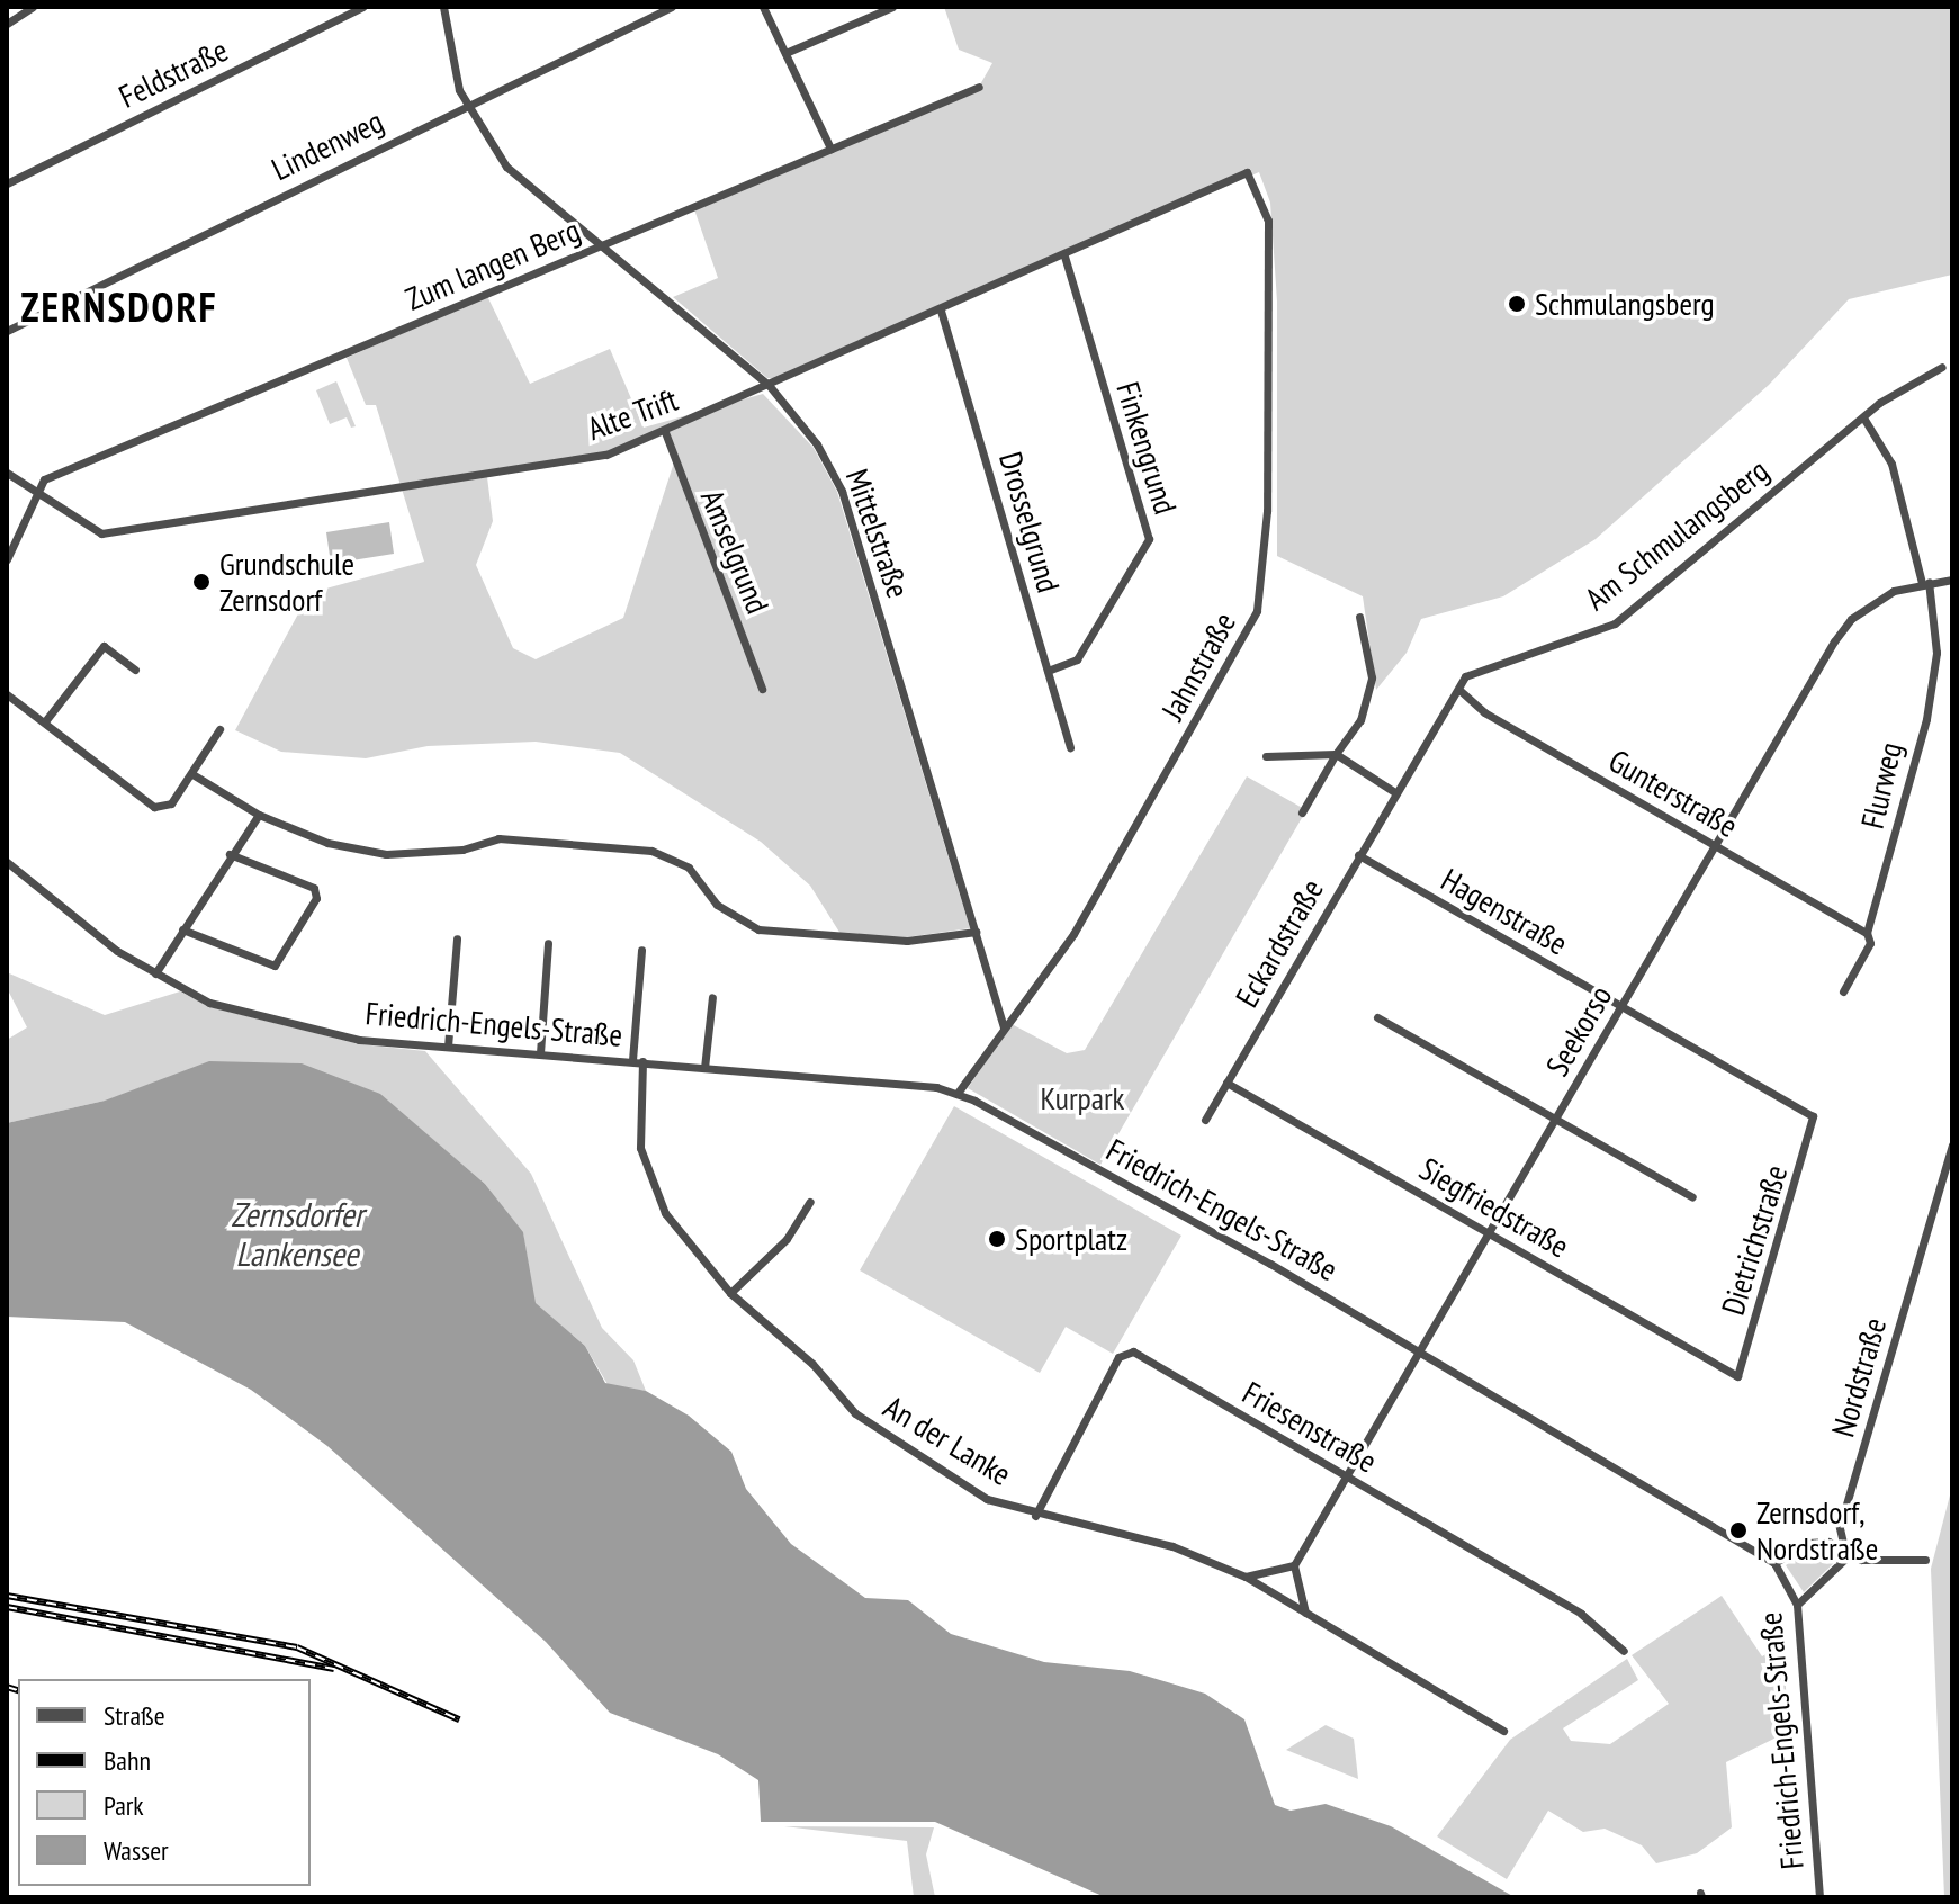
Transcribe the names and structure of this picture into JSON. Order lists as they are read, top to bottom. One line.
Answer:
{"streets":{"street":["Feldstraße","Lindenweg","Zum langen Berg","Alte Trift","Finkengrund","Drosselgrund","Mittelstraße","Am Schmulangsberg","Amselgrund","Jahnstraße","Flurweg","Gunterstraße","Hagenstraße","Eckardstraße","Friedrich-Engels-Straße","Seekorso","Siegfriedstraße","Dietrichstraße","Nordstraße","Friesenstraße","An der Lanke"]},"crossings":[["Lindenweg","Mittelstraße"],["Zum langen Berg","Alte Trift"],["Zum langen Berg","Mittelstraße"],["Alte Trift","Finkengrund"],["Alte Trift","Drosselgrund"],["Alte Trift","Mittelstraße"],["Alte Trift","Amselgrund"],["Alte Trift","Jahnstraße"],["Finkengrund","Drosselgrund"],["Mittelstraße","Jahnstraße"],["Am Schmulangsberg","Flurweg"],["Am Schmulangsberg","Gunterstraße"],["Am Schmulangsberg","Eckardstraße"],["Flurweg","Gunterstraße"],["Flurweg","Seekorso"],["Gunterstraße","Seekorso"],["Hagenstraße","Eckardstraße"],["Hagenstraße","Seekorso"],["Hagenstraße","Dietrichstraße"],["Eckardstraße","Siegfriedstraße"],["Friedrich-Engels-Straße","Seekorso"],["Friedrich-Engels-Straße","An der Lanke"],["Seekorso","Siegfriedstraße"],["Seekorso","Friesenstraße"],["Siegfriedstraße","Dietrichstraße"],["Friesenstraße","An der Lanke"]],"districts":["ZERNSDORF"],"water":["Zernsdorfer Lankensee"],"parks":["Kurpark"],"places":["Schmulangsberg","Grundschule Zernsdorf","Sportplatz","Zernsdorf, Nordstraße"],"legend":["Straße","Bahn","Park","Wasser"]}
